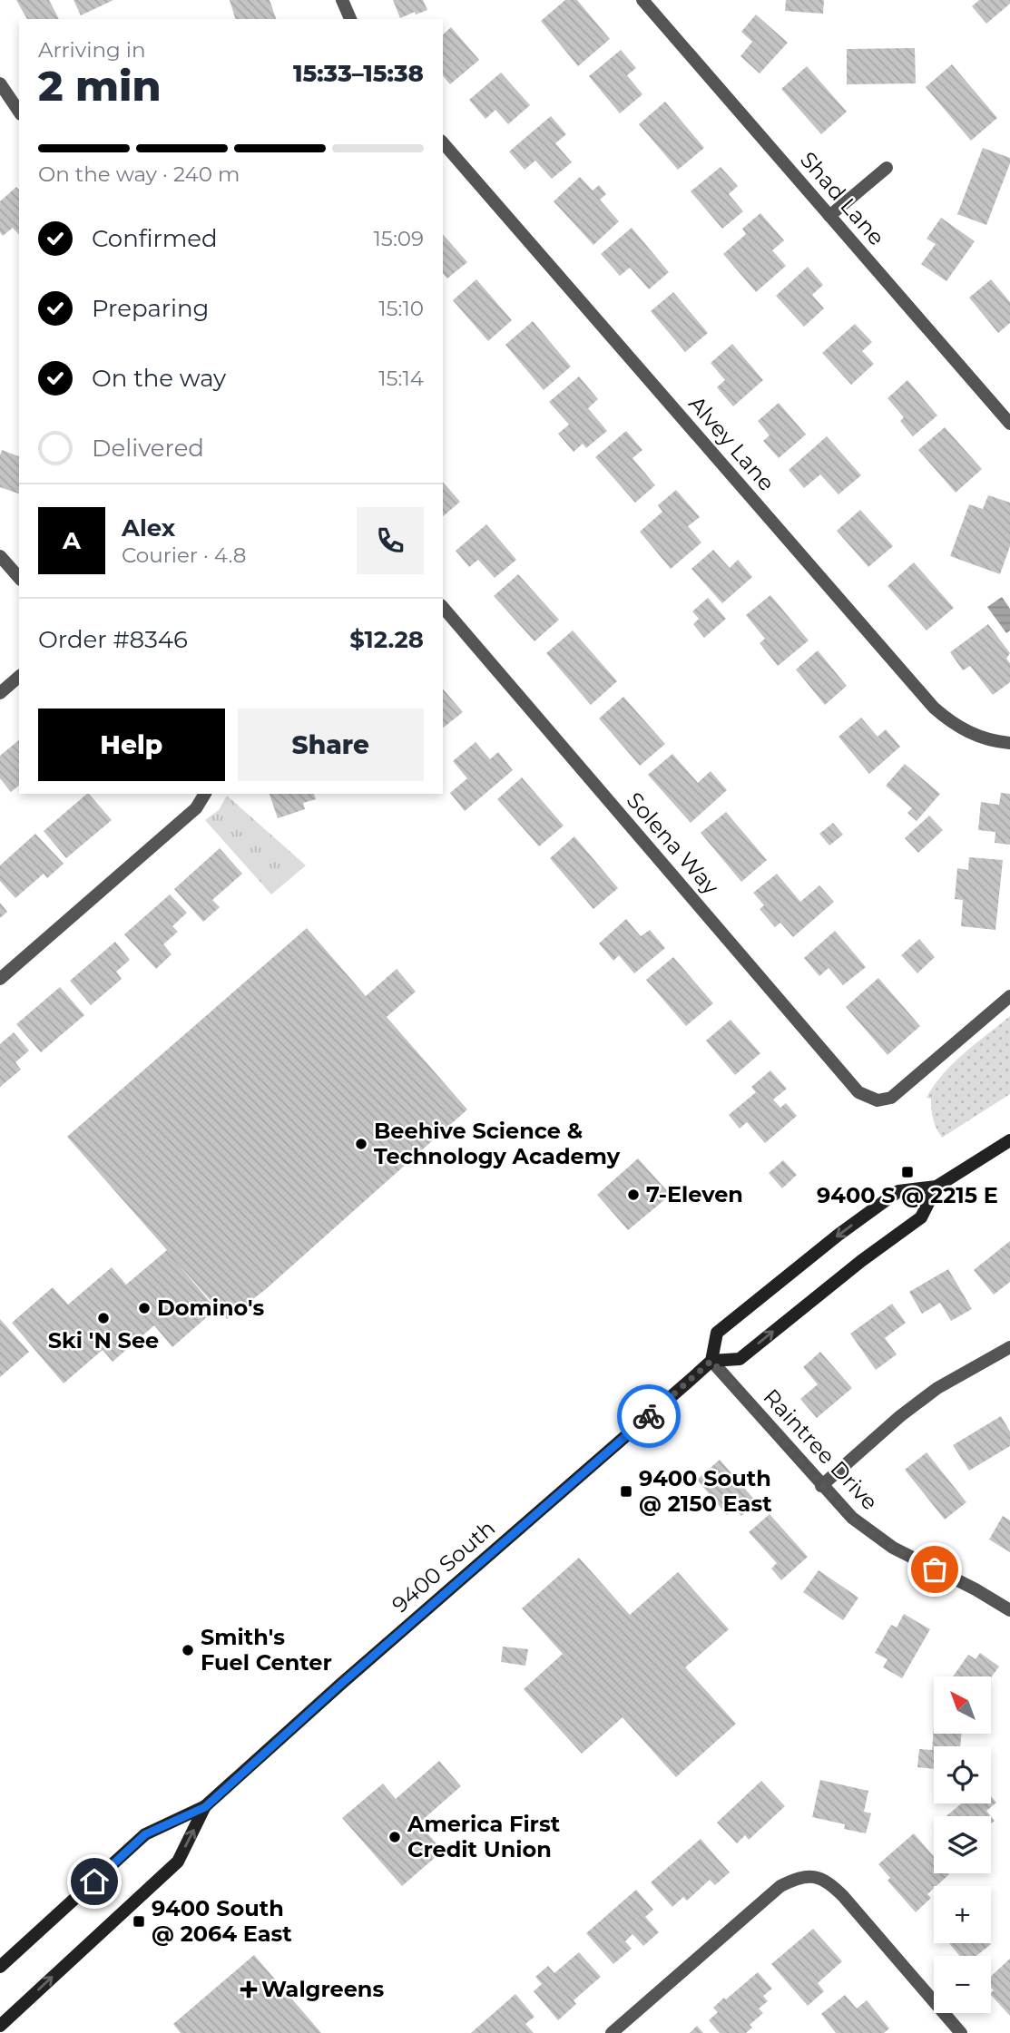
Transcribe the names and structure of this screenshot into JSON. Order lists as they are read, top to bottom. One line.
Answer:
{"streets":{"main road":["9400 South"],"street":["Shad Lane","Alvey Lane","Solena Way","Raintree Drive"]},"crossings":[["Raintree Drive","9400 South"]],"places":{"other":["Beehive Science & Technology Academy","7-Eleven","Domino's","Ski 'N See","Smith's Fuel Center","America First Credit Union"],"transit":["9400 S @ 2215 E","9400 South @ 2150 East","9400 South @ 2064 East"],"health":["Walgreens"]},"north":"top left","page":{"heading":["2 min","Arriving in","15:33–15:38"],"panel":["Alex","Courier · 4.8","Order #8346","$12.28"],"bar":"On the way · 240 m","list":[["Confirmed","15:09"],["Preparing","15:10"],["On the way","15:14"],"Delivered"],"round":"A","buttons":["Help","Share"],"map_buttons":["+","−"]}}
